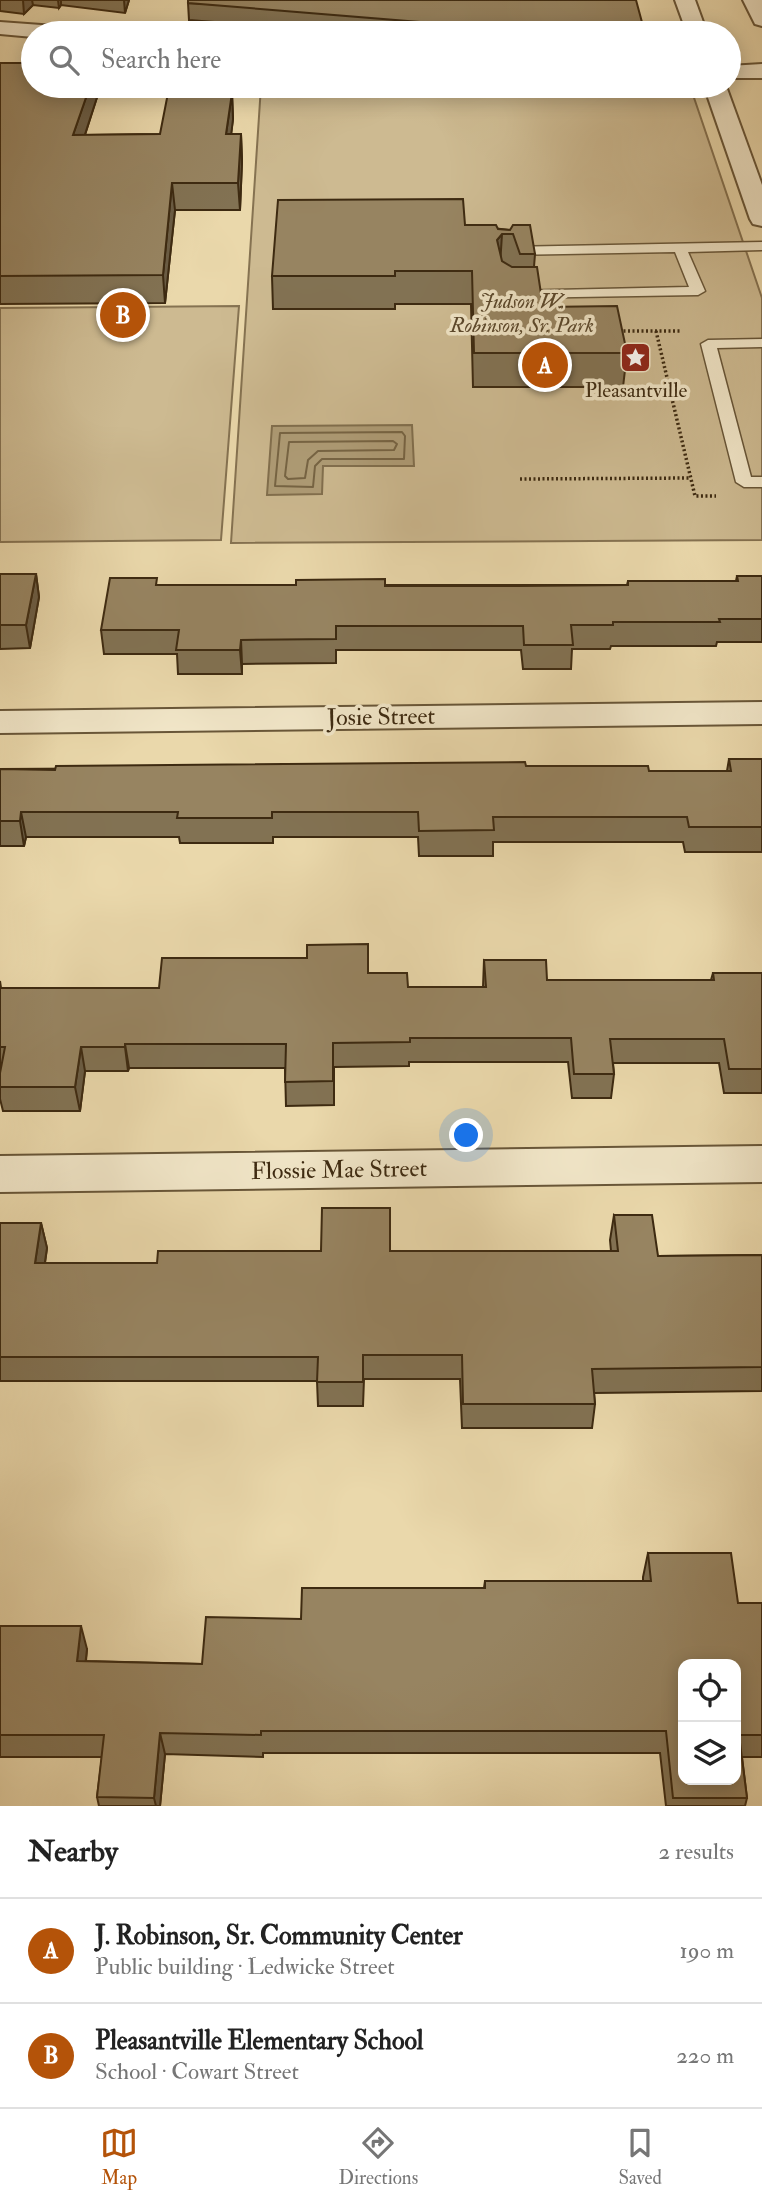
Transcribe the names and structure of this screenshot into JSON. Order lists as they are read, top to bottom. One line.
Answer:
{"streets":{"street":["Josie Street","Flossie Mae Street"]},"parks":["Judson W. Robinson, Sr. Park"],"places":{"place":["Pleasantville"]},"page":{"search":"Search here","pins":["B","A"],"heading":["Nearby","2 results"],"list":[{"mark":"A","name":"J. Robinson, Sr. Community Center","note":"Public building · Ledwicke Street","value":"190 m"},{"mark":"B","name":"Pleasantville Elementary School","note":"School · Cowart Street","value":"220 m"}],"nav":["Map","Directions","Saved"]}}
